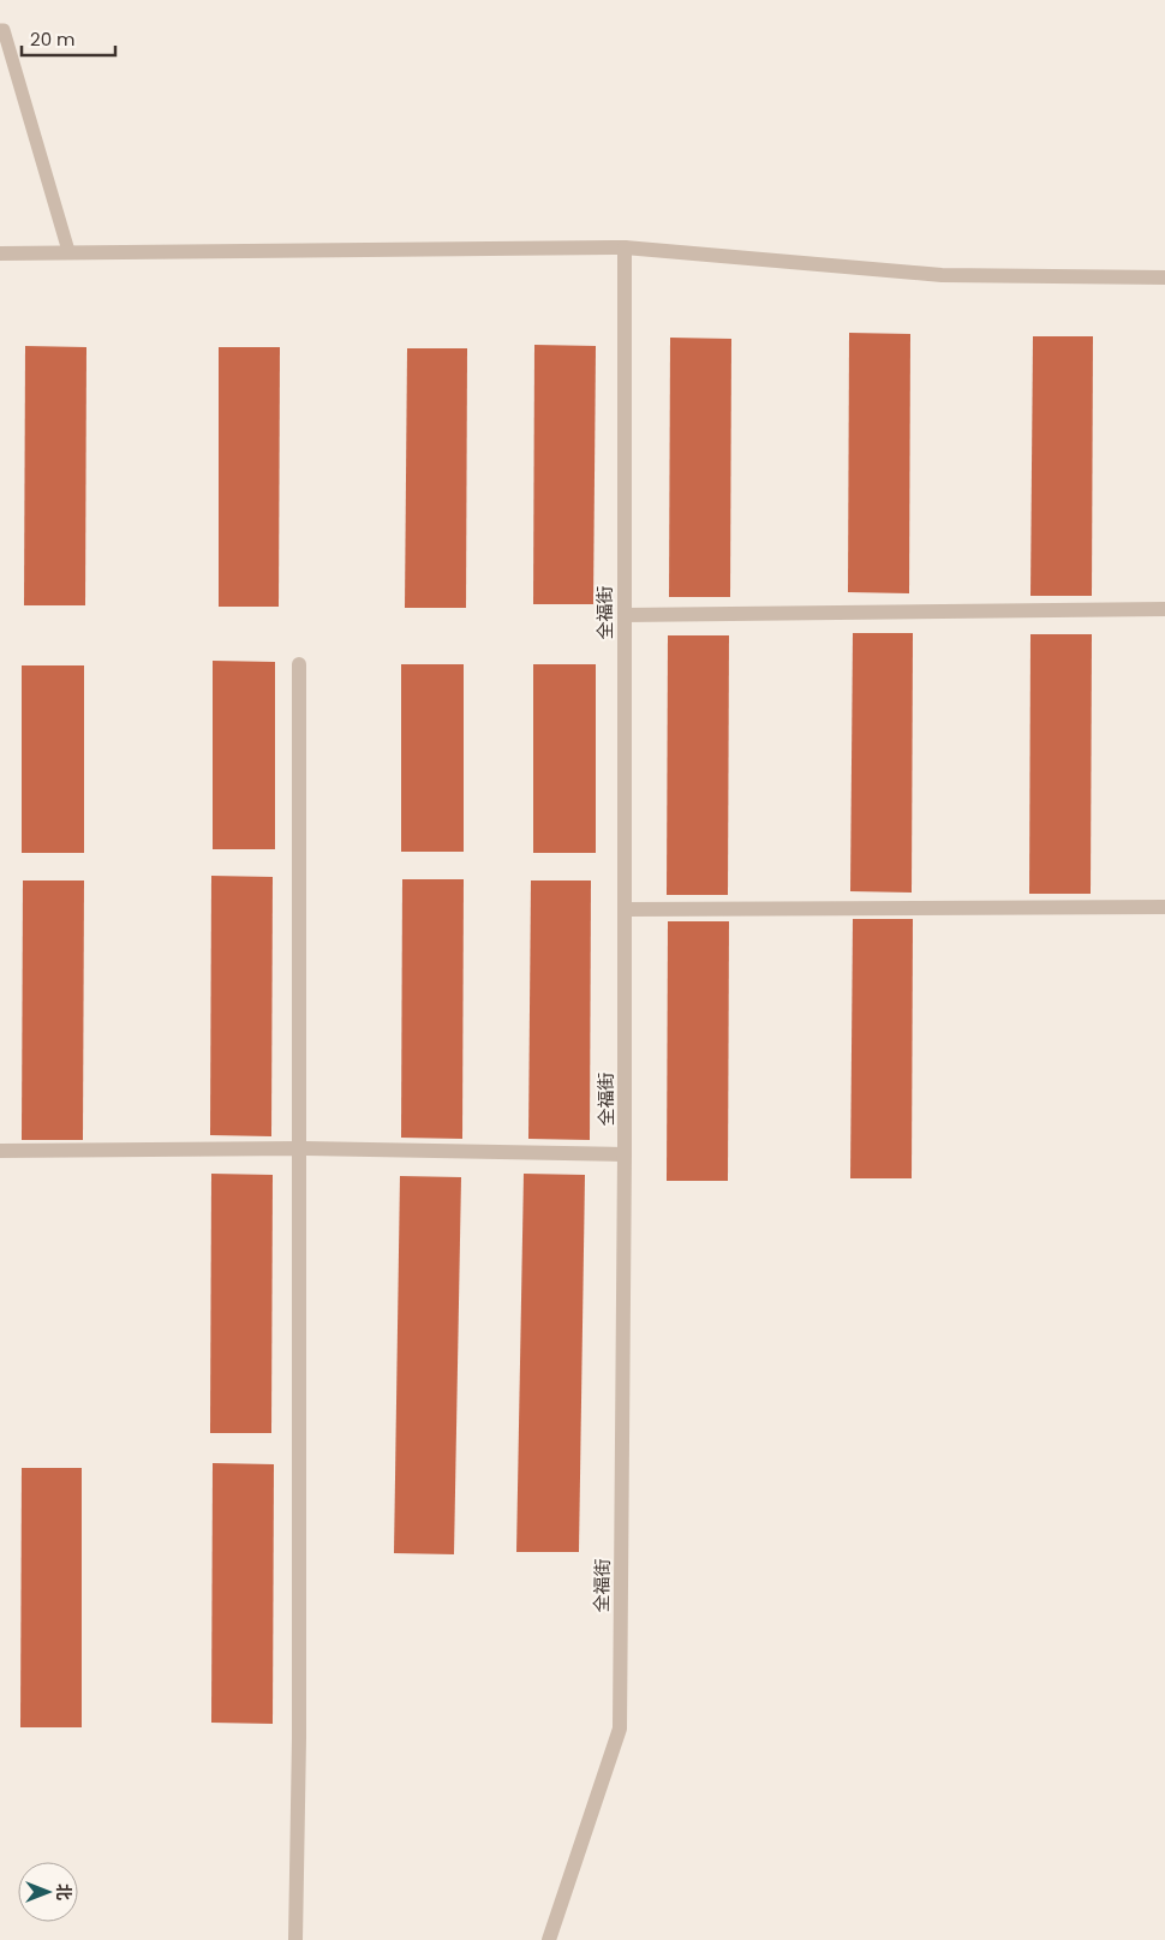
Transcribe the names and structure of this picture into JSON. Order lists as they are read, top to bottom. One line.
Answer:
{"streets":{"street":["全福街"]},"scale_bar":"20 m","north":"right"}
